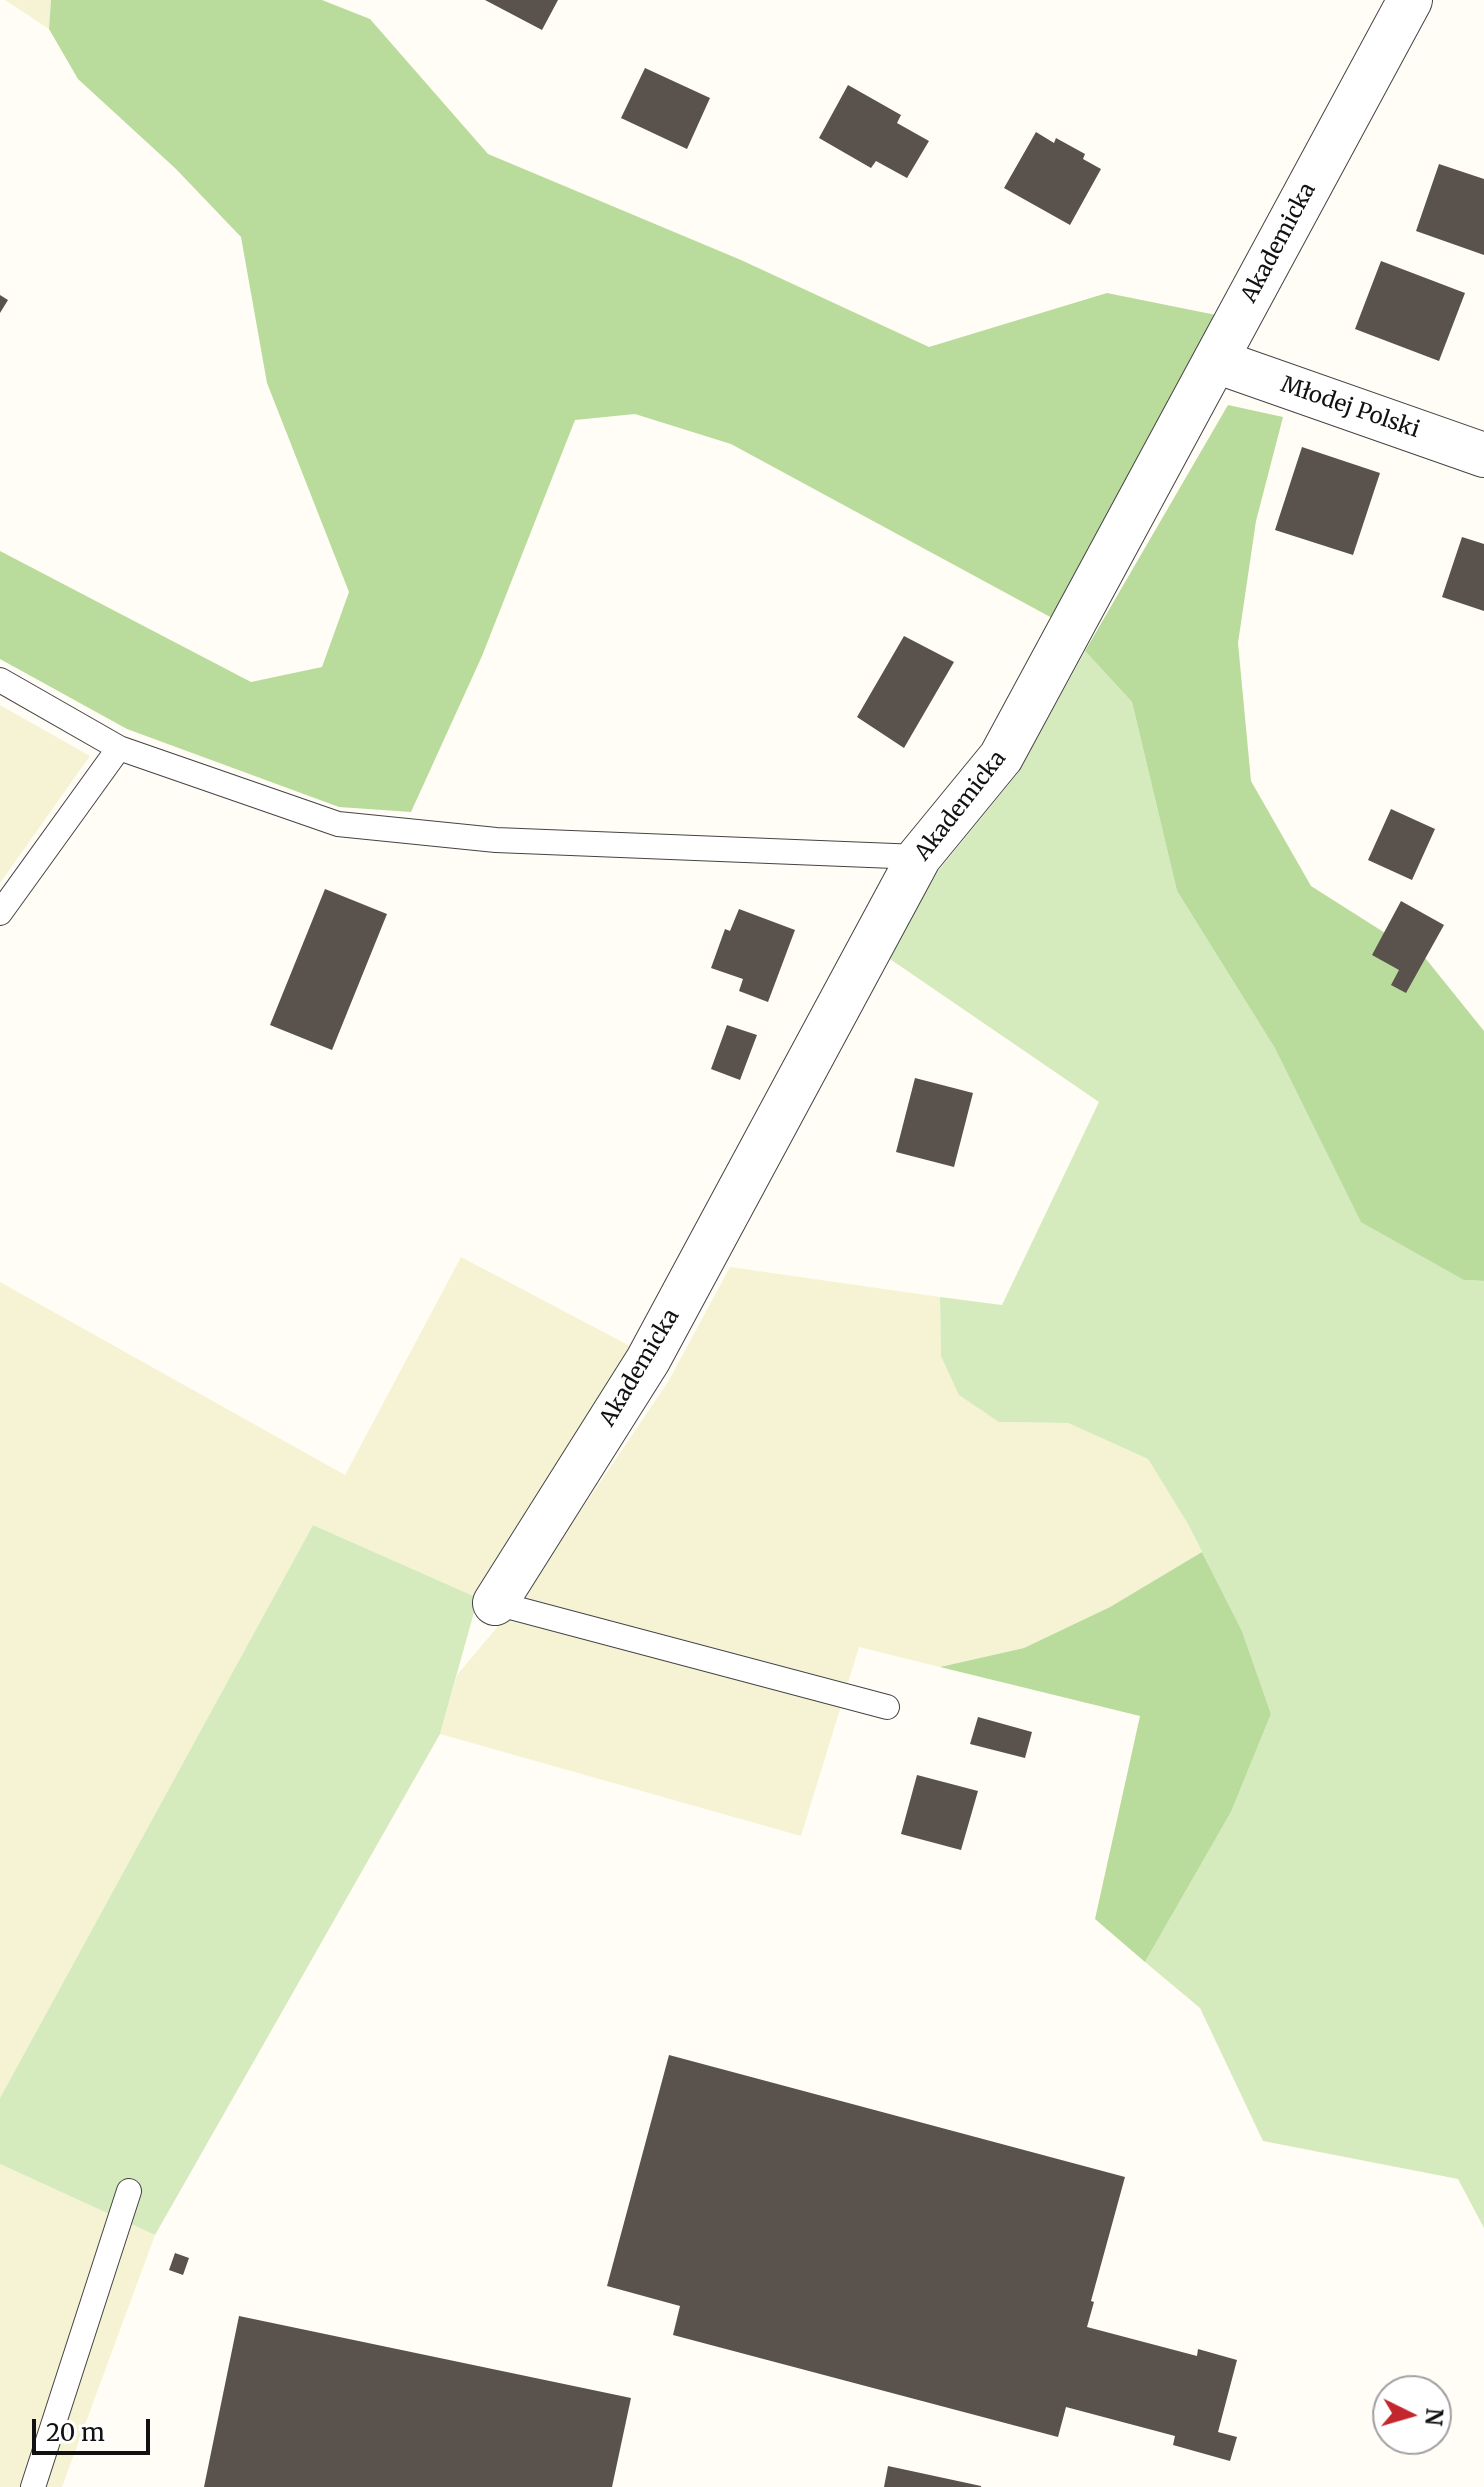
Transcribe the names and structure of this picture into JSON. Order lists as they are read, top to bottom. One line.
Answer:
{"streets":{"street":["Akademicka","Młodej Polski"]},"crossings":[["Akademicka","Młodej Polski"]],"scale_bar":"20 m","north":"right"}
